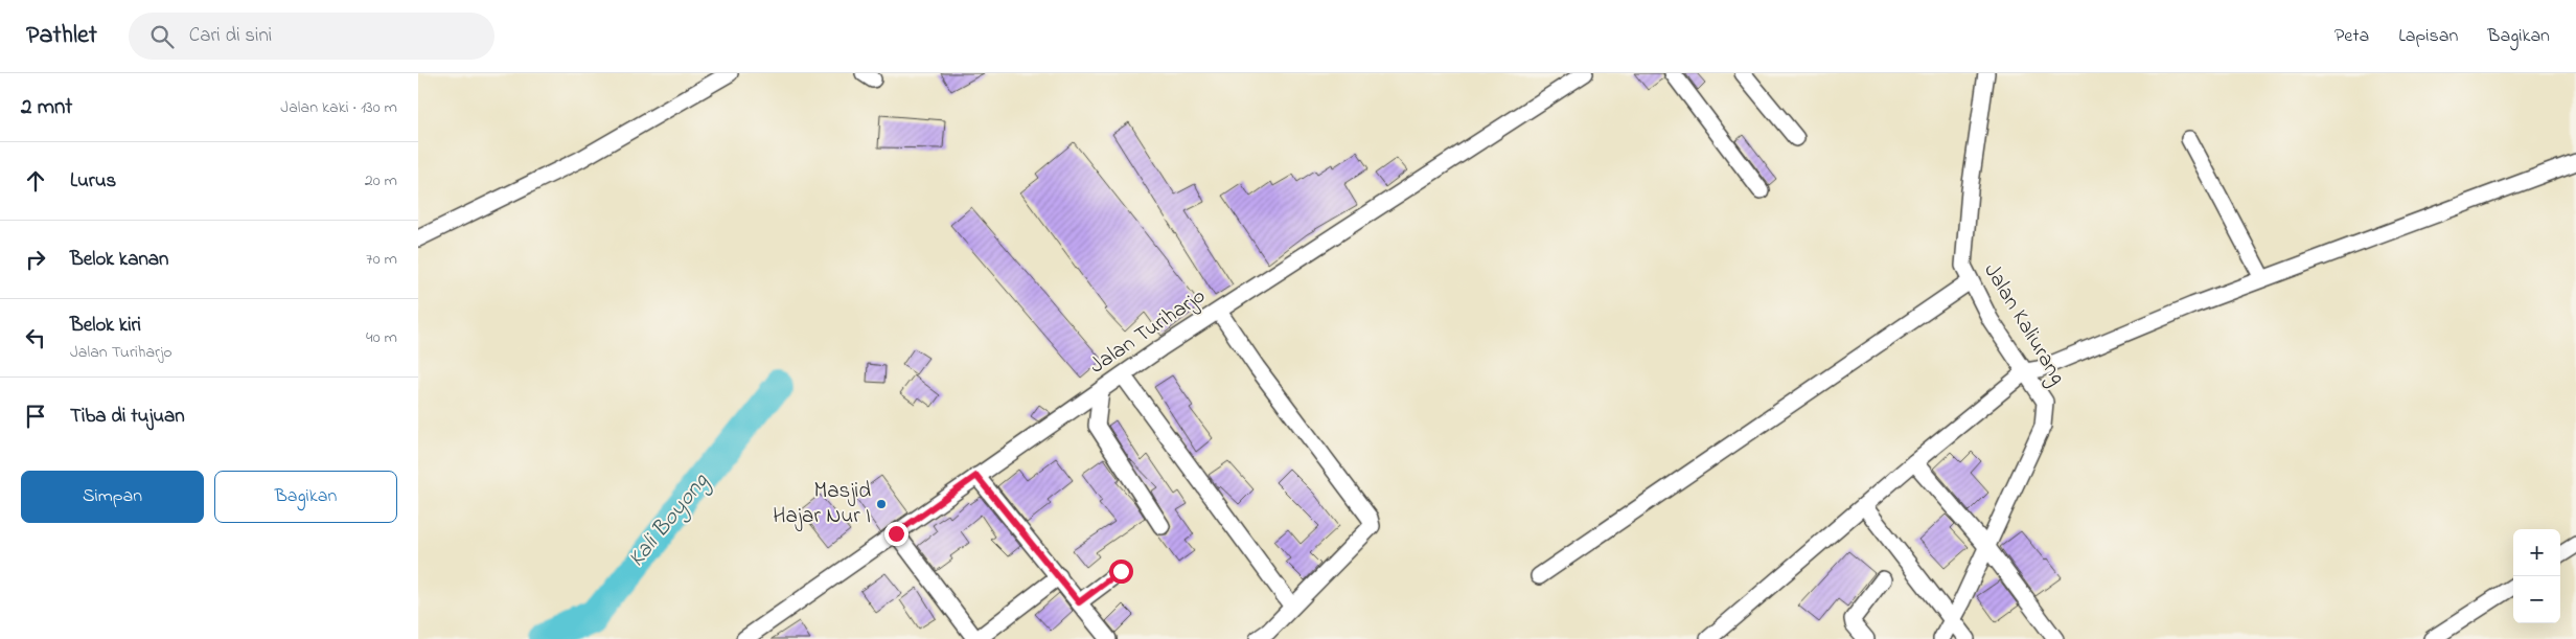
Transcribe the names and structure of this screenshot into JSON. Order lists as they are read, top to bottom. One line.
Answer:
{"streets":{"street":["Jalan Kaliurang","Jalan Turiharjo"]},"water":["Kali Boyong"],"places":["Masjid Hajar Nur I"],"page":{"header":"Pathlet","search":"Cari di sini","nav":["Peta","Lapisan","Bagikan"],"heading":["2 mnt","Jalan kaki · 130 m"],"list":[["Lurus","20 m"],["Belok kanan","70 m"],["Belok kiri","Jalan Turiharjo","40 m"],"Tiba di tujuan"],"buttons":["Simpan","Bagikan"],"map_buttons":["+","−"]}}
